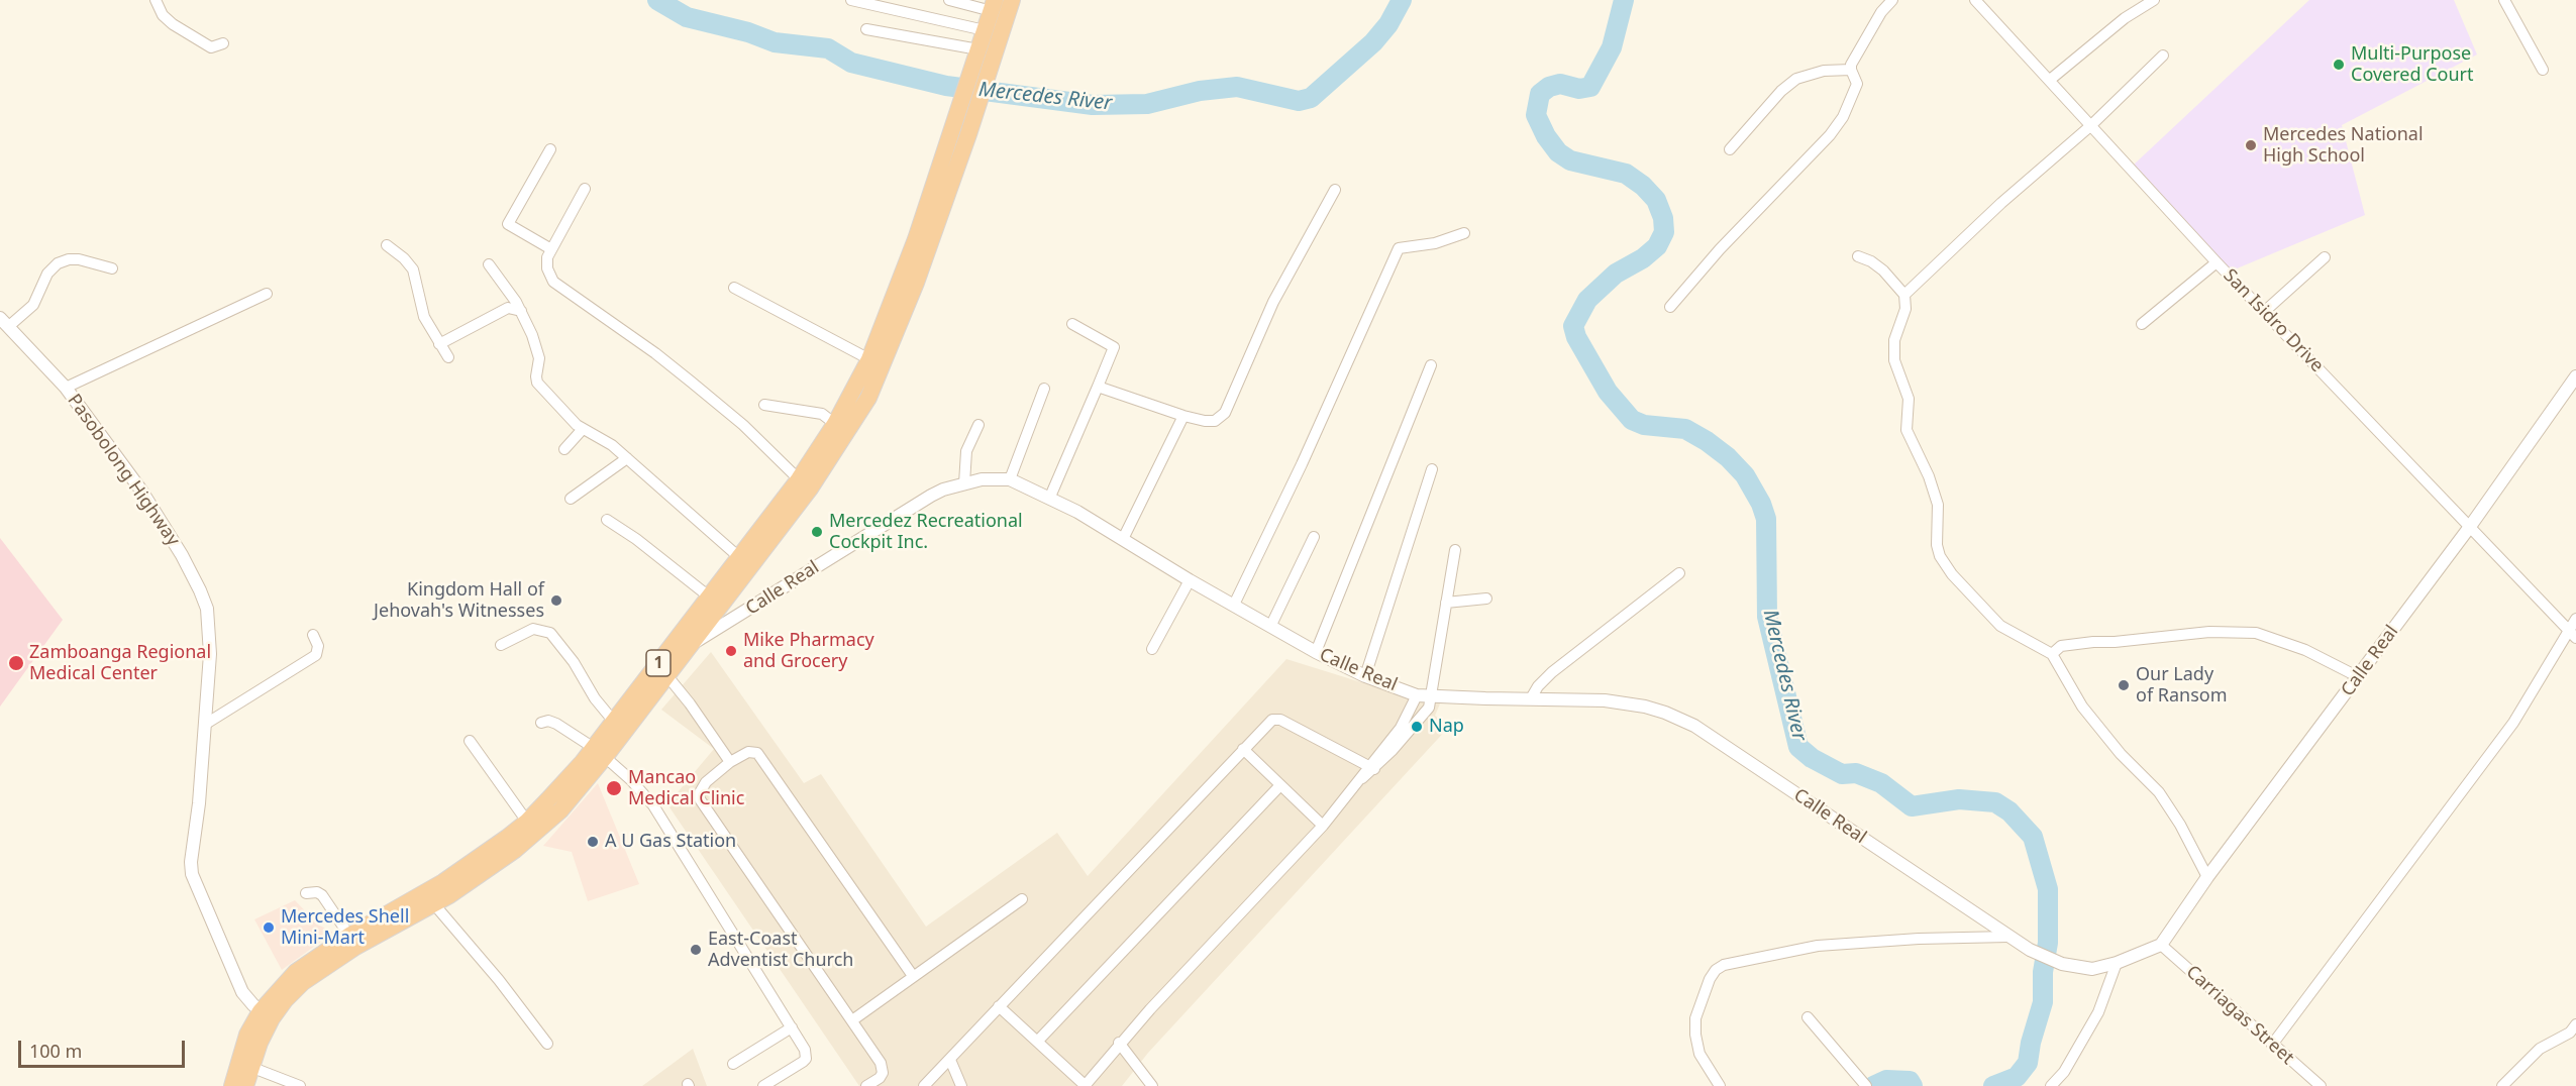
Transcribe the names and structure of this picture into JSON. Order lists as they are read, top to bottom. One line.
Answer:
{"streets":{"highway":["1"],"street":["San Isidro Drive","Pasobolong Highway","Calle Real","Carriagas Street"]},"crossings":[["San Isidro Drive","Calle Real"],["Pasobolong Highway","1"],["Calle Real","1"],["Calle Real","Carriagas Street"]],"water":["Mercedes River"],"places":["Multi-Purpose Covered Court","Mercedes National High School","Mercedez Recreational Cockpit Inc.","Kingdom Hall of Jehovah's Witnesses","Mike Pharmacy and Grocery","Zamboanga Regional Medical Center","Our Lady of Ransom","Nap","Mancao Medical Clinic","A U Gas Station","Mercedes Shell Mini-Mart","East-Coast Adventist Church"],"scale_bar":"100 m"}
